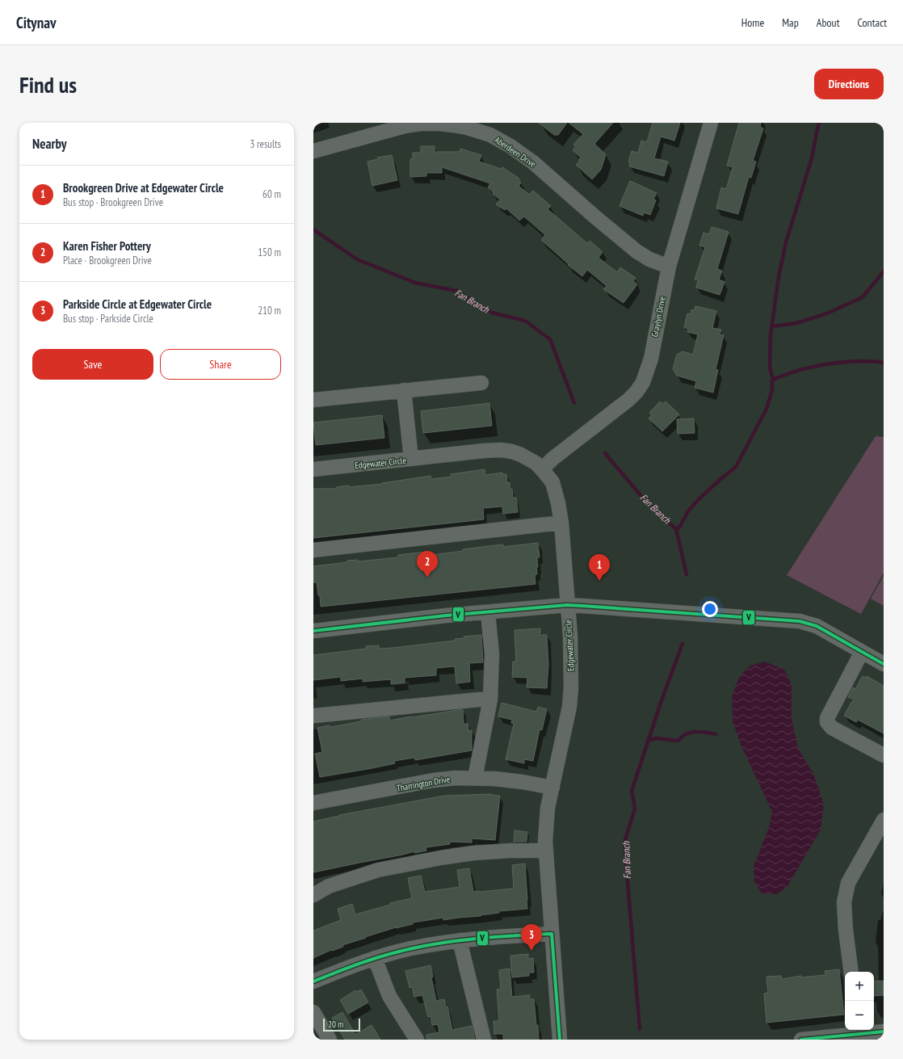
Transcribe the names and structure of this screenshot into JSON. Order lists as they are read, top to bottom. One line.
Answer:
{"streets":{"street":["Aberdeen Drive","Graylyn Drive","Edgewater Circle","Tharrington Drive"]},"crossings":[["Aberdeen Drive","Graylyn Drive"],["Graylyn Drive","Edgewater Circle"],["Edgewater Circle","Tharrington Drive"]],"water":["Fan Branch"],"lines":["transit line V"],"scale_bar":"20 m","page":{"header":"Citynav","nav":["Home","Map","About","Contact"],"buttons":["Directions",["Save","Share"]],"title":"Find us","heading":["Nearby","3 results"],"list":[{"mark":"1","name":"Brookgreen Drive at Edgewater Circle","note":"Bus stop · Brookgreen Drive","value":"60 m"},{"mark":"2","name":"Karen Fisher Pottery","note":"Place · Brookgreen Drive","value":"150 m"},{"mark":"3","name":"Parkside Circle at Edgewater Circle","note":"Bus stop · Parkside Circle","value":"210 m"}],"pins":["2","1","3"],"map_buttons":["+","−"],"scale":"20 m"}}
